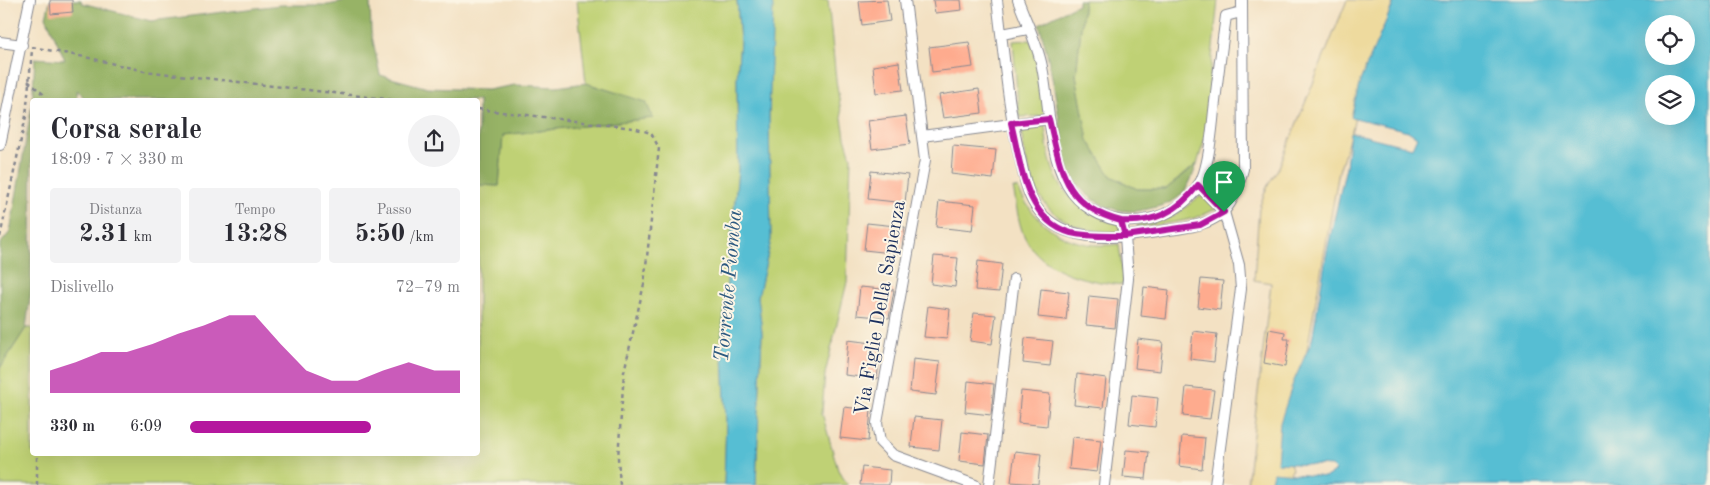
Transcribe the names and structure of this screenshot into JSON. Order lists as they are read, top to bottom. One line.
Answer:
{"streets":{"street":["Via Figlie Della Sapienza"]},"water":["Torrente Piomba"],"page":{"heading":["Corsa serale","18:09 · 7 × 330 m"],"stats":[["Distanza","2.31 km"],["Tempo","13:28"],["Passo","5:50 /km"]],"chart":["Dislivello","72–79 m"],"list":[{"name":"330 m","note":"6:09"}]}}
